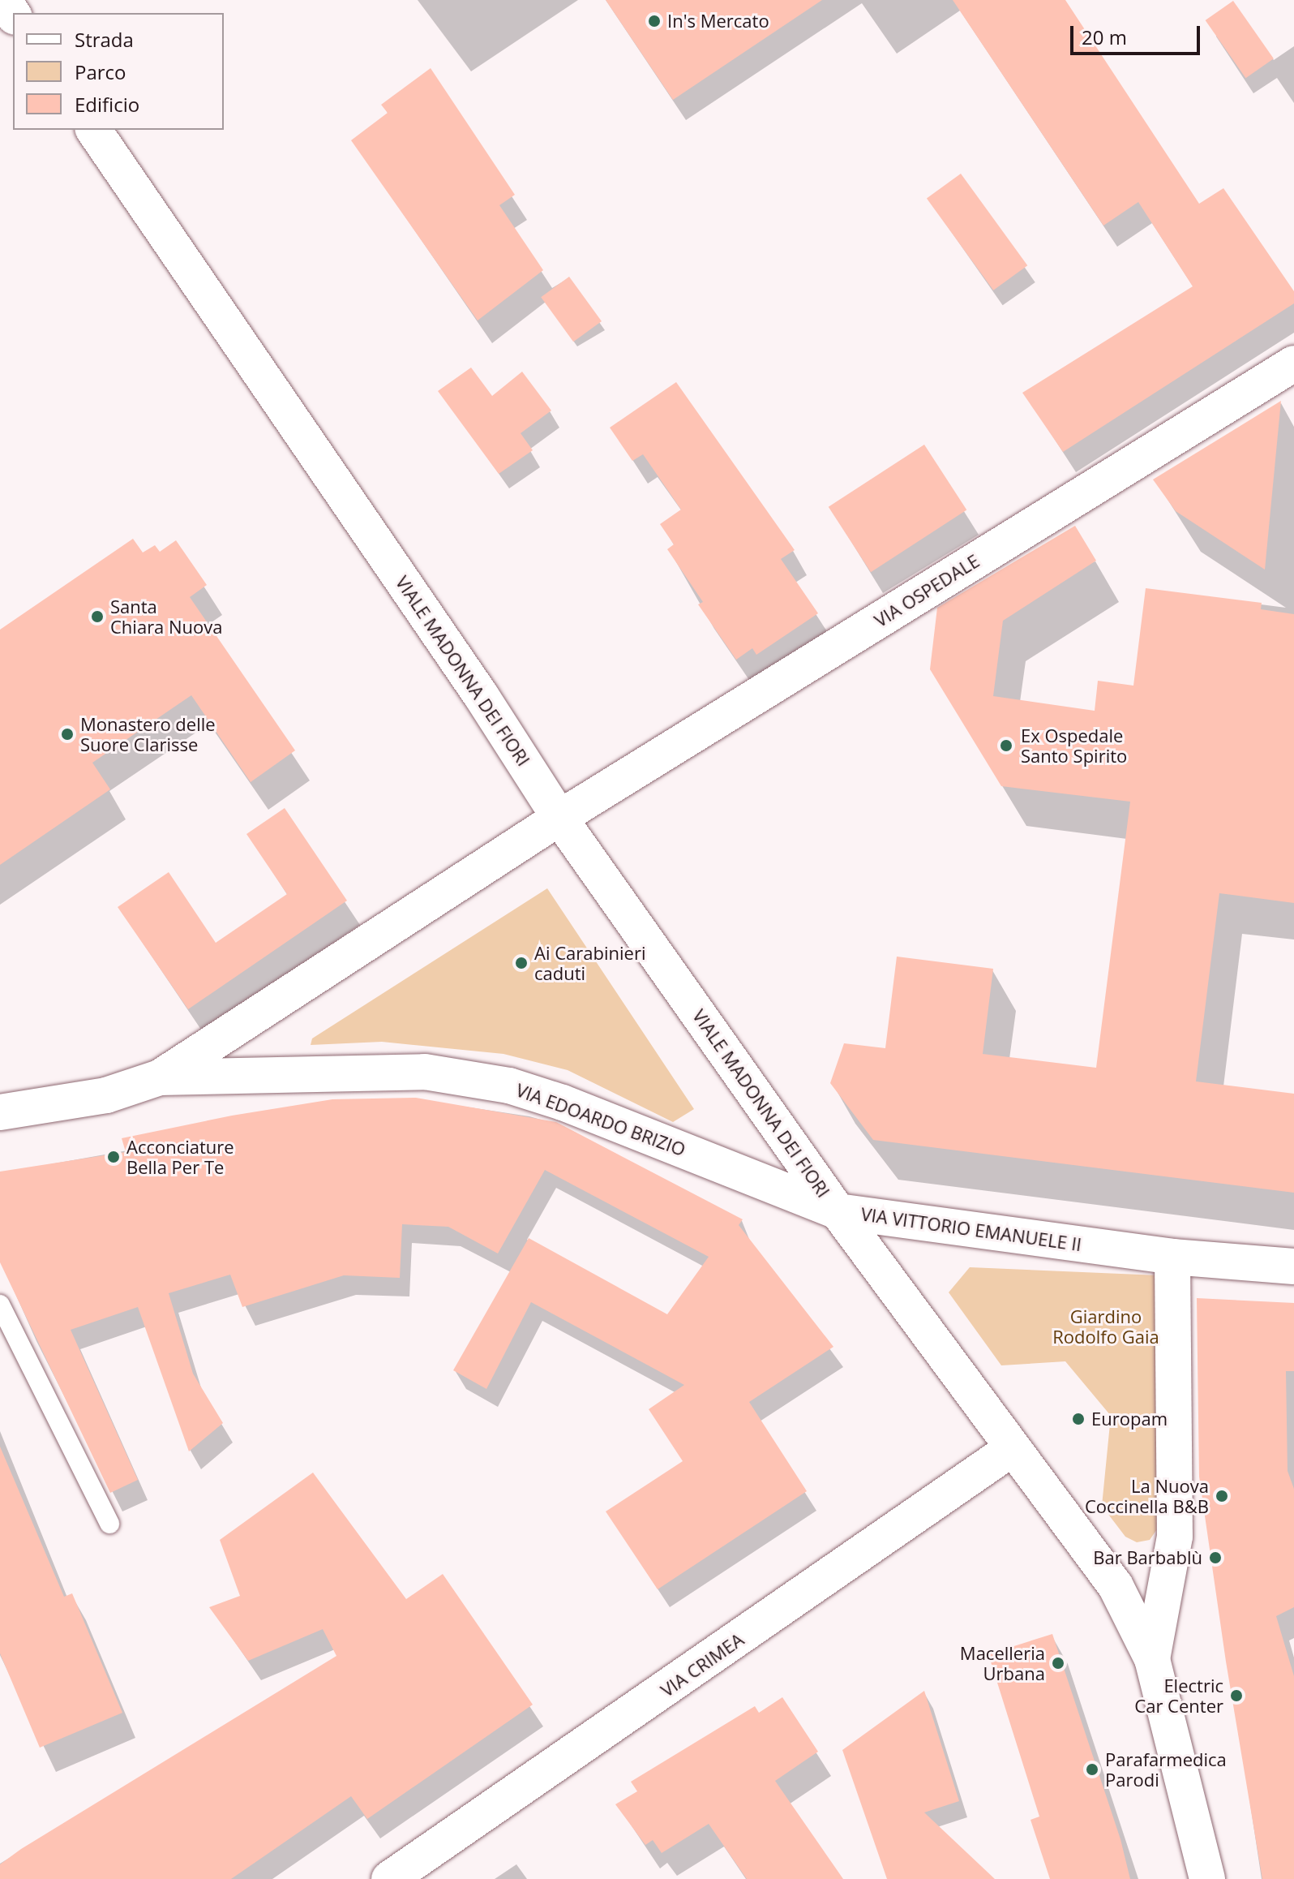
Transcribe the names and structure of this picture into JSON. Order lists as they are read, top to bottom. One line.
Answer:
{"streets":{"street":["VIA OSPEDALE","VIALE MADONNA DEI FIORI","VIA EDOARDO BRIZIO","VIA VITTORIO EMANUELE II","VIA CRIMEA"]},"crossings":[["VIA OSPEDALE","VIALE MADONNA DEI FIORI"],["VIA OSPEDALE","VIA EDOARDO BRIZIO"],["VIALE MADONNA DEI FIORI","VIA EDOARDO BRIZIO"],["VIALE MADONNA DEI FIORI","VIA VITTORIO EMANUELE II"],["VIA EDOARDO BRIZIO","VIA VITTORIO EMANUELE II"],["VIA VITTORIO EMANUELE II","VIA CRIMEA"]],"parks":["Giardino Rodolfo Gaia"],"places":["In's Mercato","Santa Chiara Nuova","Monastero delle Suore Clarisse","Ex Ospedale Santo Spirito","Ai Carabinieri caduti","Acconciature Bella Per Te","Europam","La Nuova Coccinella B&B","Bar Barbablù","Macelleria Urbana","Electric Car Center","Parafarmedica Parodi"],"legend":["Strada","Parco","Edificio"],"scale_bar":"20 m"}
